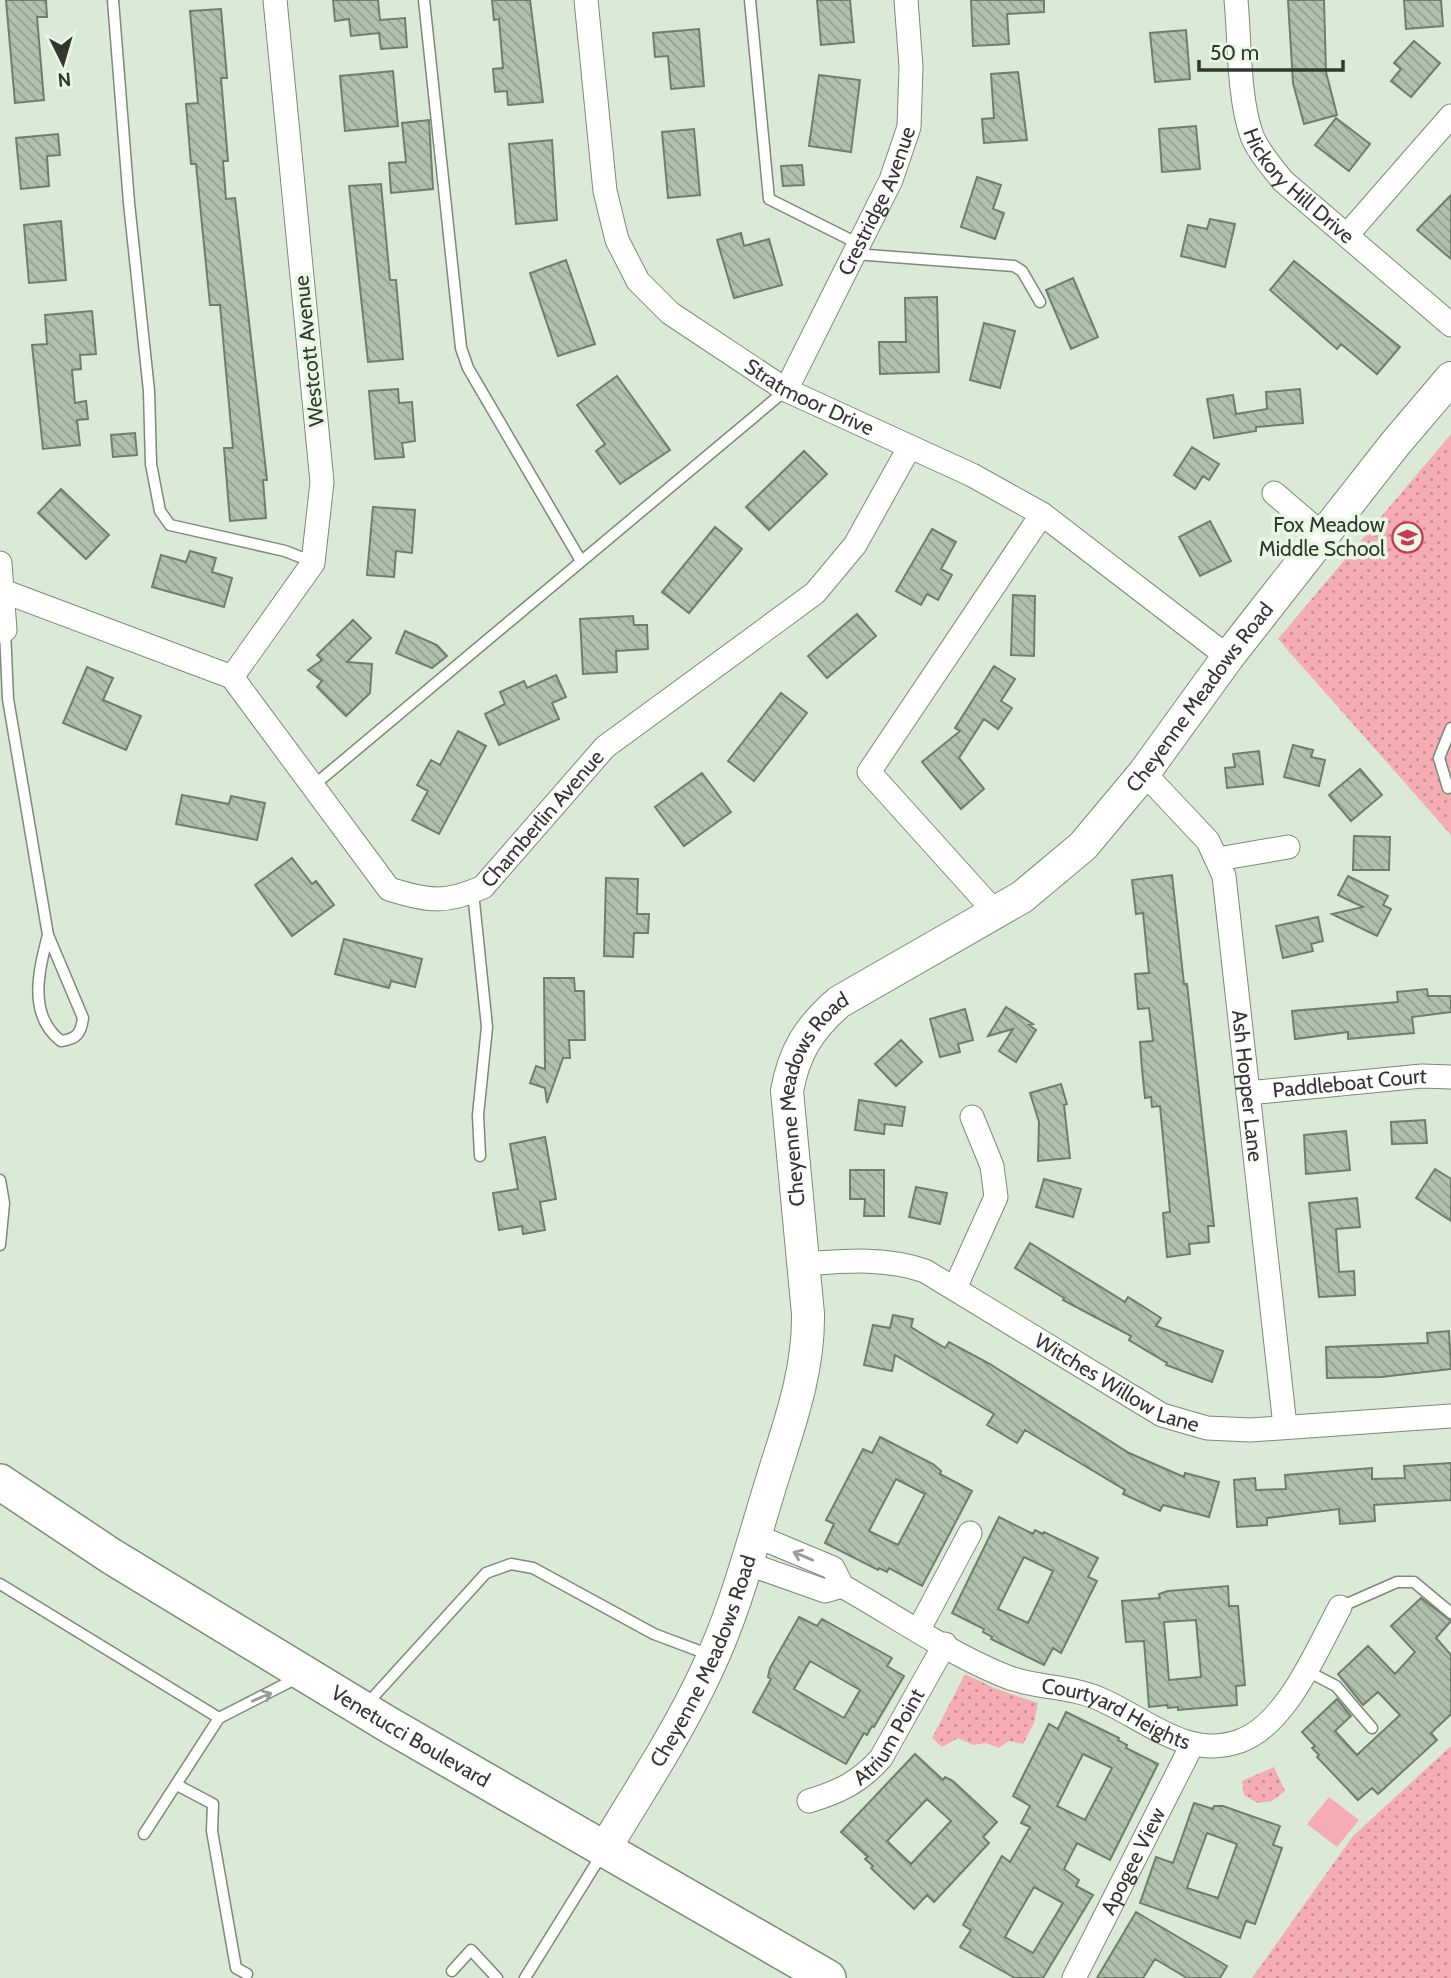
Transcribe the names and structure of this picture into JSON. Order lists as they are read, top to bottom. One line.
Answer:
{"streets":{"main road":["Cheyenne Meadows Road","Venetucci Boulevard"],"street":["Hickory Hill Drive","Crestridge Avenue","Westcott Avenue","Stratmoor Drive","Chamberlin Avenue","Paddleboat Court","Ash Hopper Lane","Witches Willow Lane","Courtyard Heights","Atrium Point","Apogee View"]},"crossings":[["Crestridge Avenue","Stratmoor Drive"],["Westcott Avenue","Chamberlin Avenue"],["Stratmoor Drive","Cheyenne Meadows Road"],["Stratmoor Drive","Chamberlin Avenue"],["Cheyenne Meadows Road","Ash Hopper Lane"],["Cheyenne Meadows Road","Witches Willow Lane"],["Cheyenne Meadows Road","Courtyard Heights"],["Cheyenne Meadows Road","Venetucci Boulevard"],["Paddleboat Court","Ash Hopper Lane"],["Ash Hopper Lane","Witches Willow Lane"],["Courtyard Heights","Atrium Point"],["Courtyard Heights","Apogee View"]],"places":{"school or university":["Fox Meadow Middle School"]},"scale_bar":"50 m","north":"bottom"}
